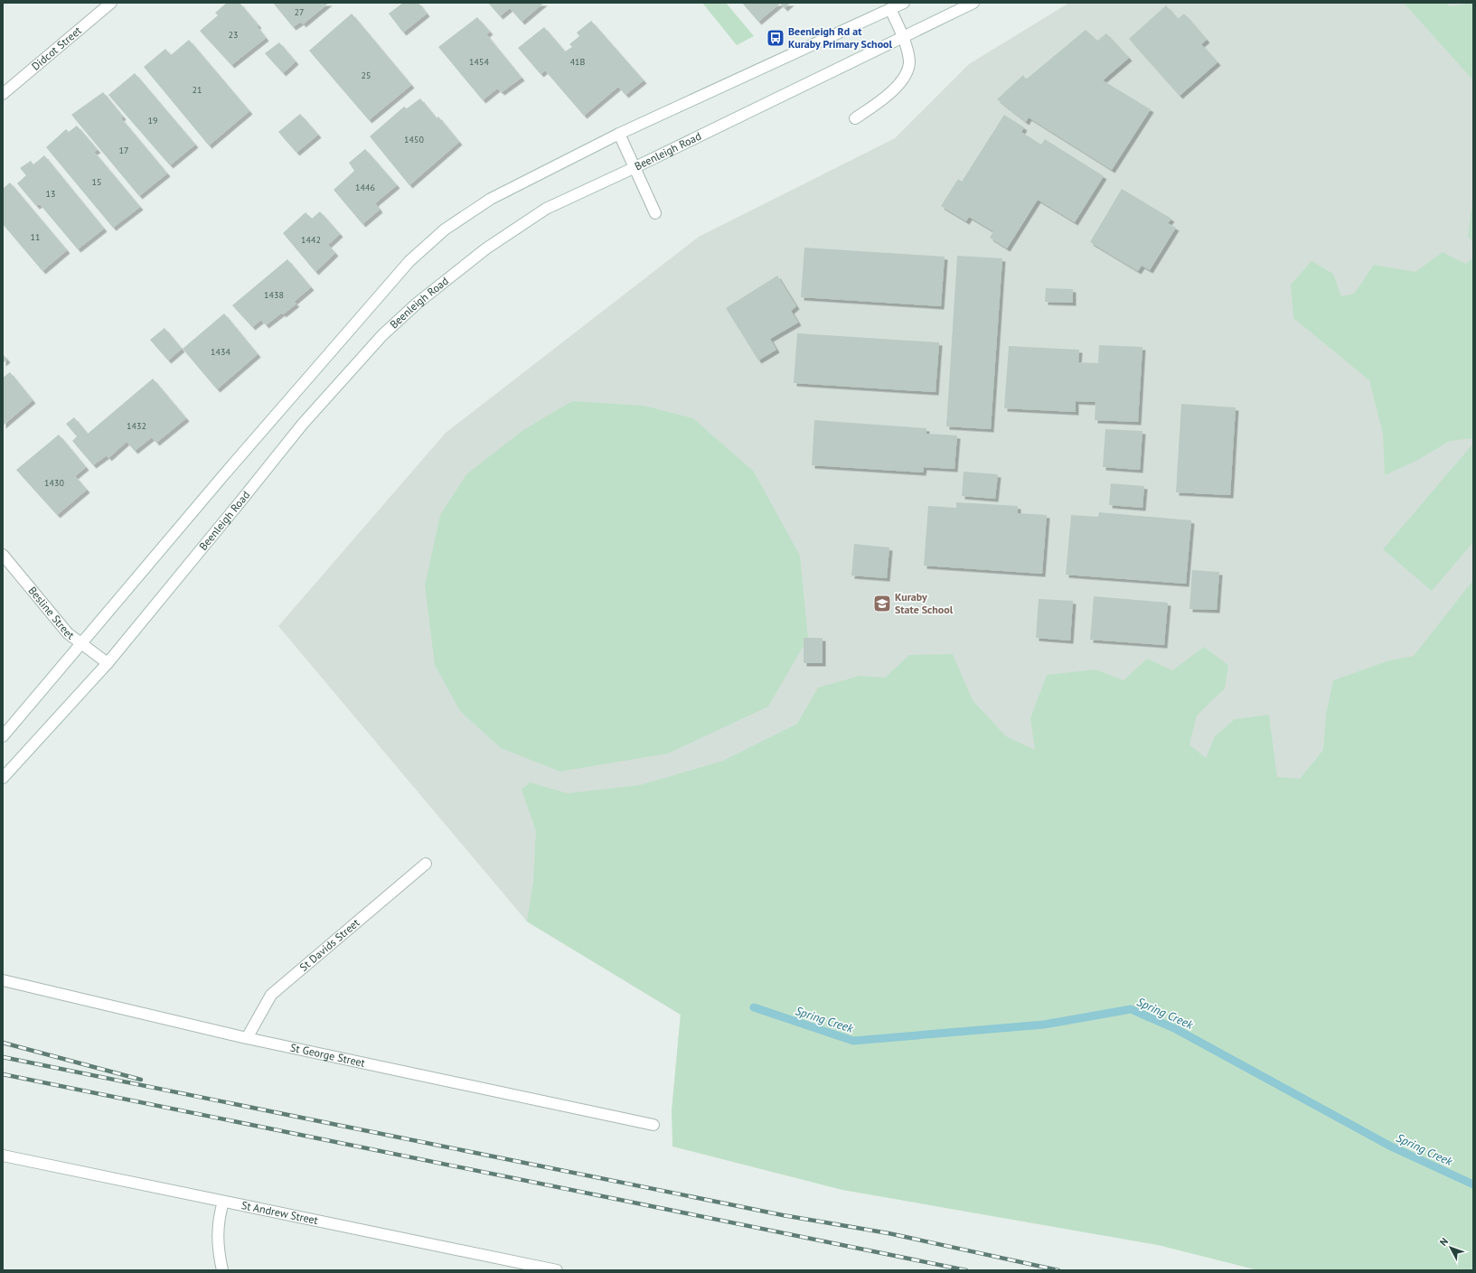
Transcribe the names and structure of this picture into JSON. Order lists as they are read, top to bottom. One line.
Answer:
{"streets":{"main road":["Didcot Street","Beenleigh Road","Besline Street","St Davids Street","St George Street","St Andrew Street"]},"crossings":[["Beenleigh Road","Besline Street"],["St Davids Street","St George Street"]],"water":["Spring Creek"],"places":{"bus stop":["Beenleigh Rd at Kuraby Primary School"],"school or university":["Kuraby State School"]},"house_numbers":["27","23","1454","41B","25","21","19","1450","17","15","1446","13","11","1442","1438","1434","1432","1430"],"north":"top left"}
